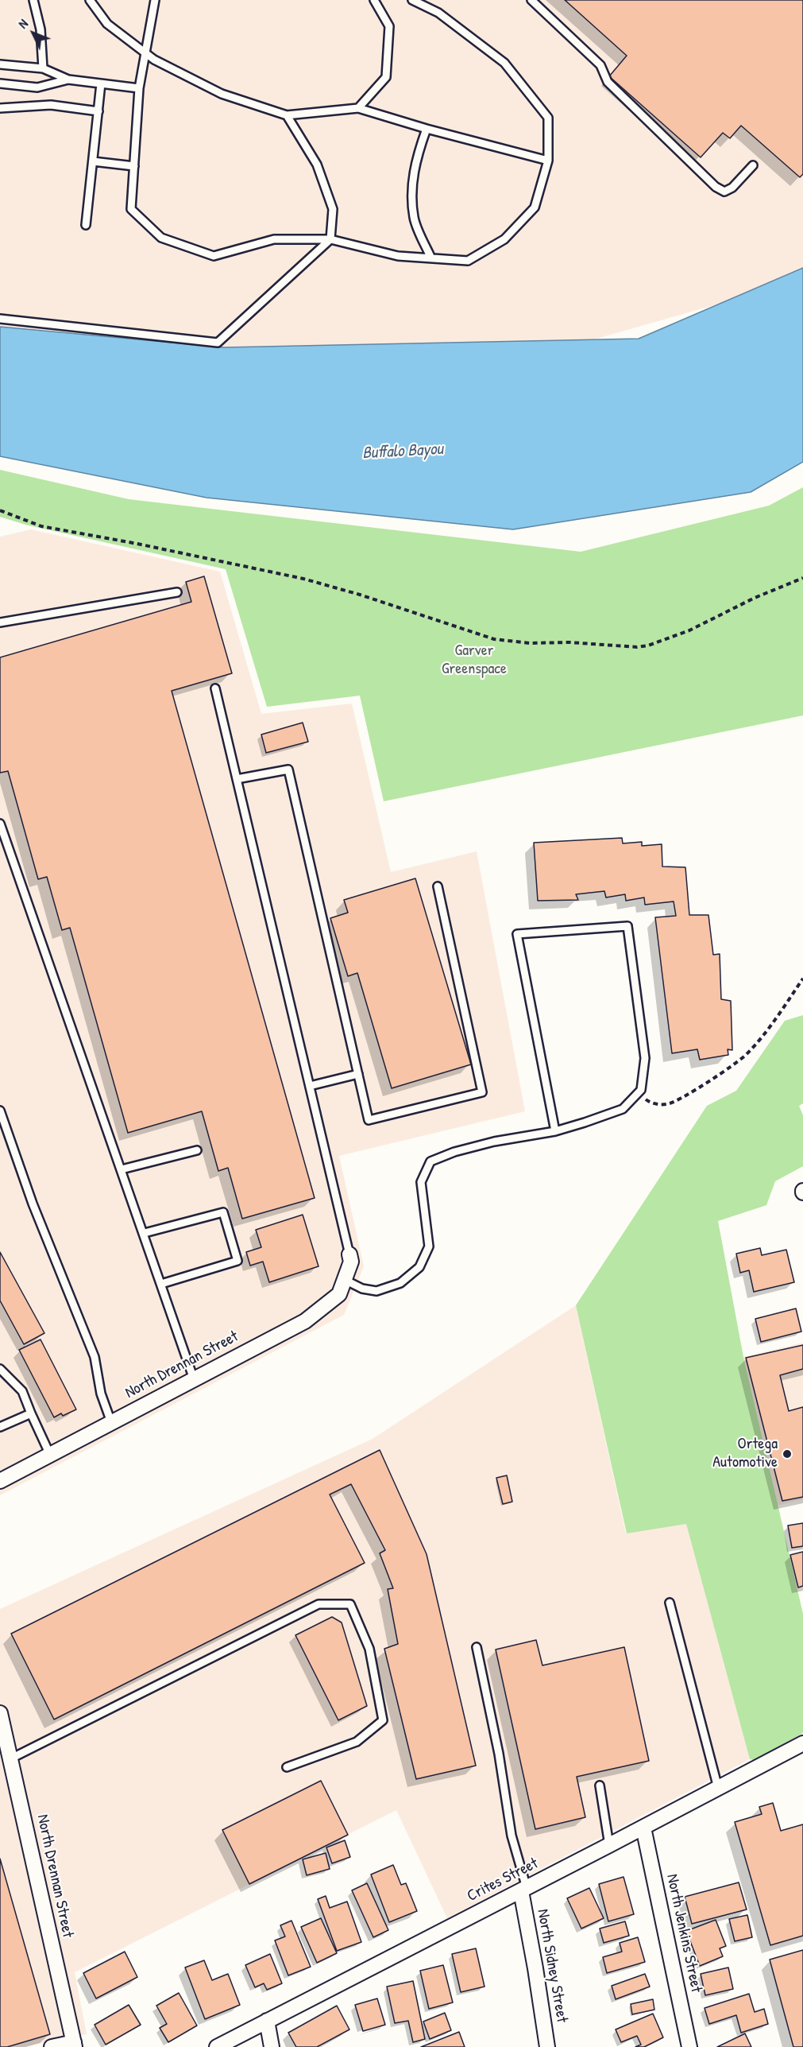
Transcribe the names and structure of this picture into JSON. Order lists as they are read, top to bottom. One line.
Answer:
{"streets":{"street":["North Drennan Street","Crites Street","North Jenkins Street","North Sidney Street"]},"crossings":[["Crites Street","North Jenkins Street"],["Crites Street","North Sidney Street"]],"water":["Buffalo Bayou"],"parks":["Garver Greenspace"],"places":["Ortega Automotive"],"north":"top left"}
